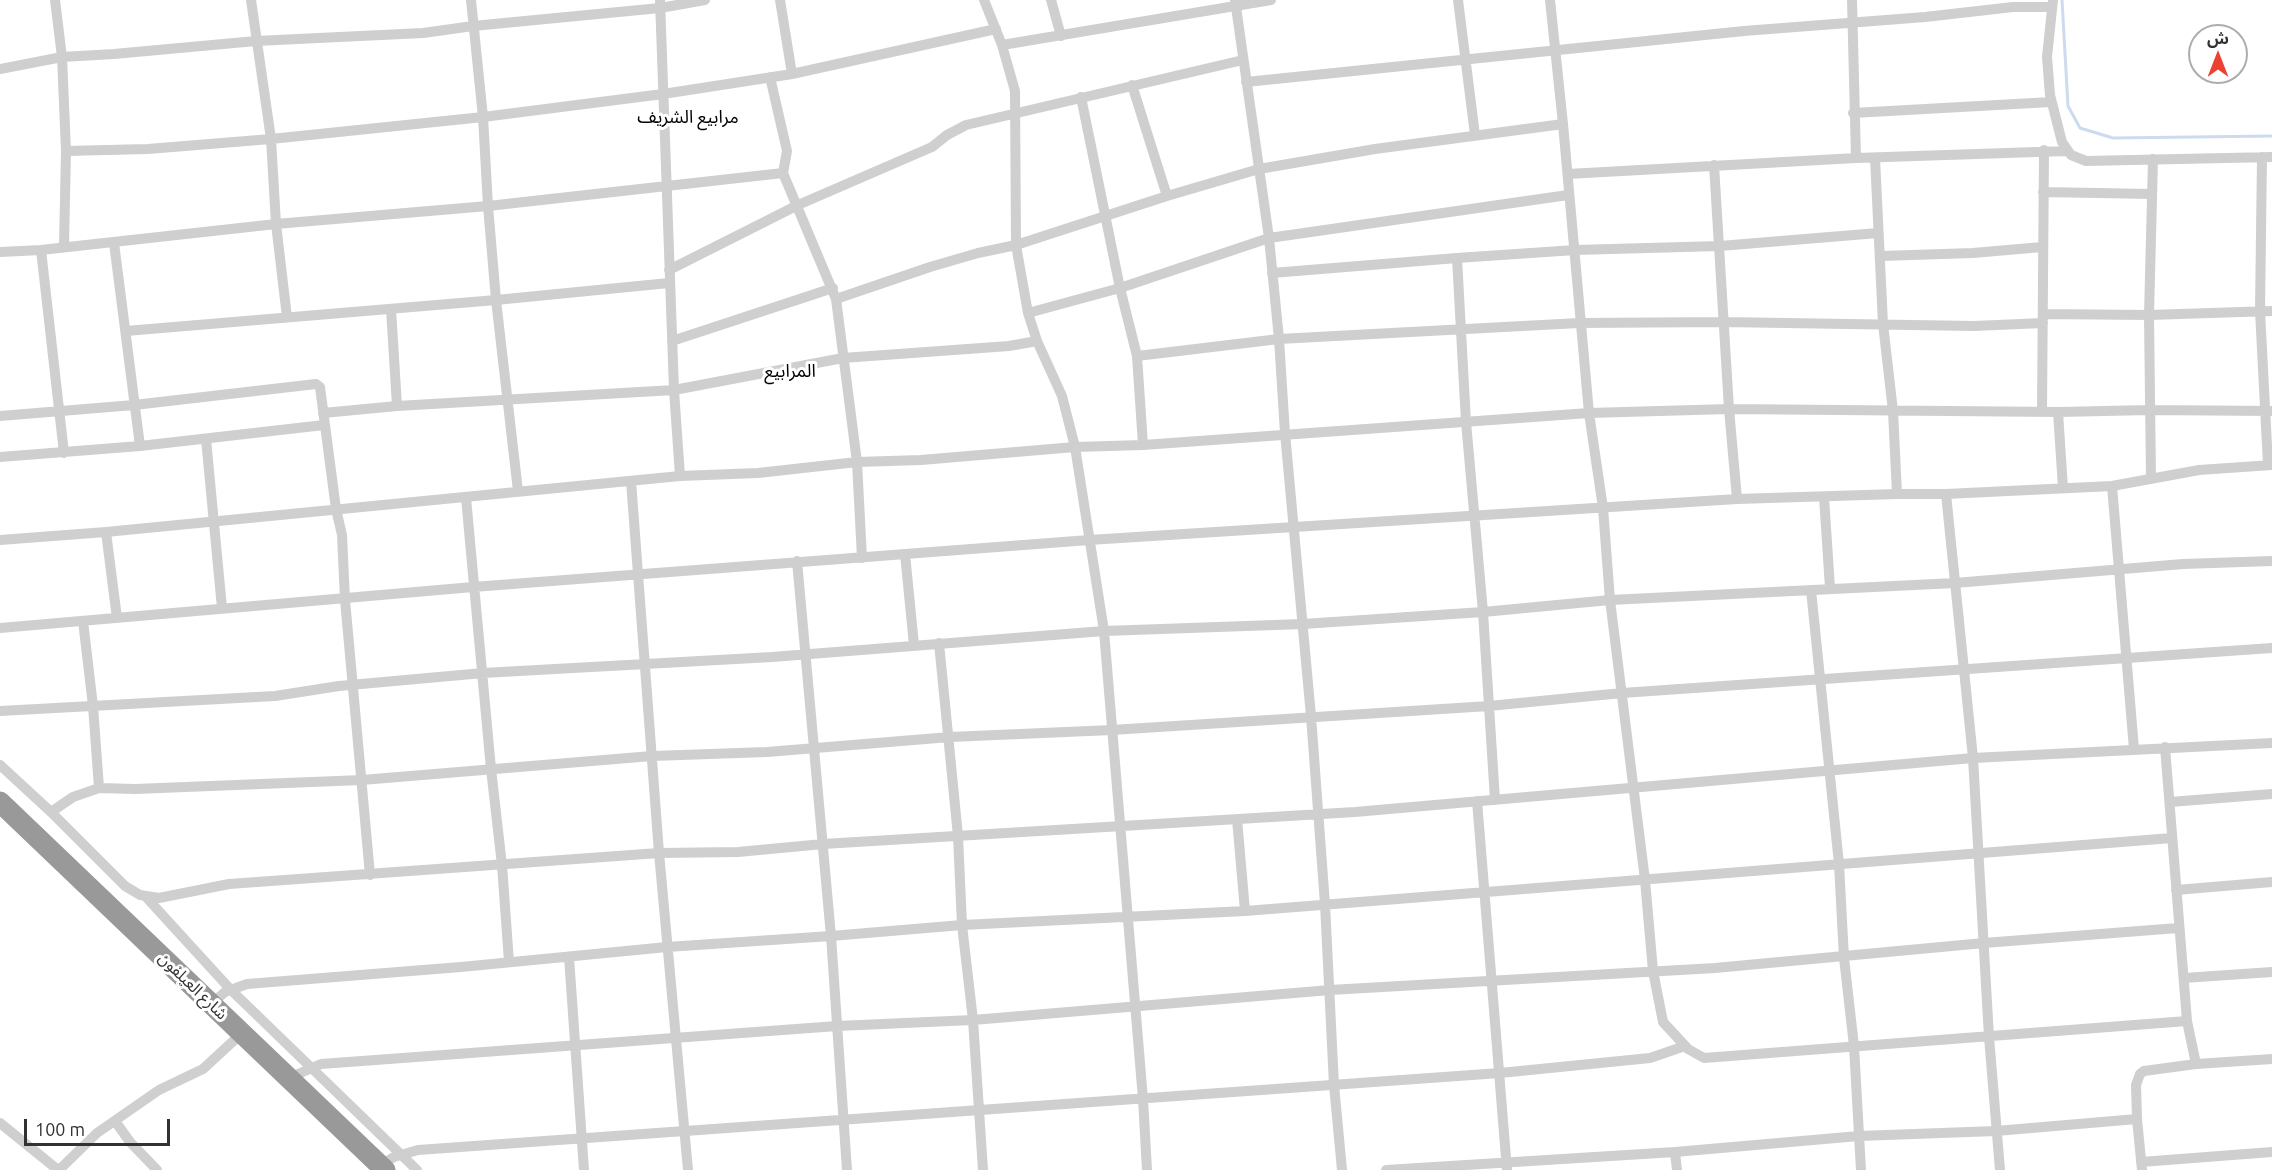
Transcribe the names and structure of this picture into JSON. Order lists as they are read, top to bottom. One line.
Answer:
{"streets":{"highway":["شارع العيلفون"]},"districts":["مرابيع الشريف","المرابيع"],"scale_bar":"100 m","north":"top"}
